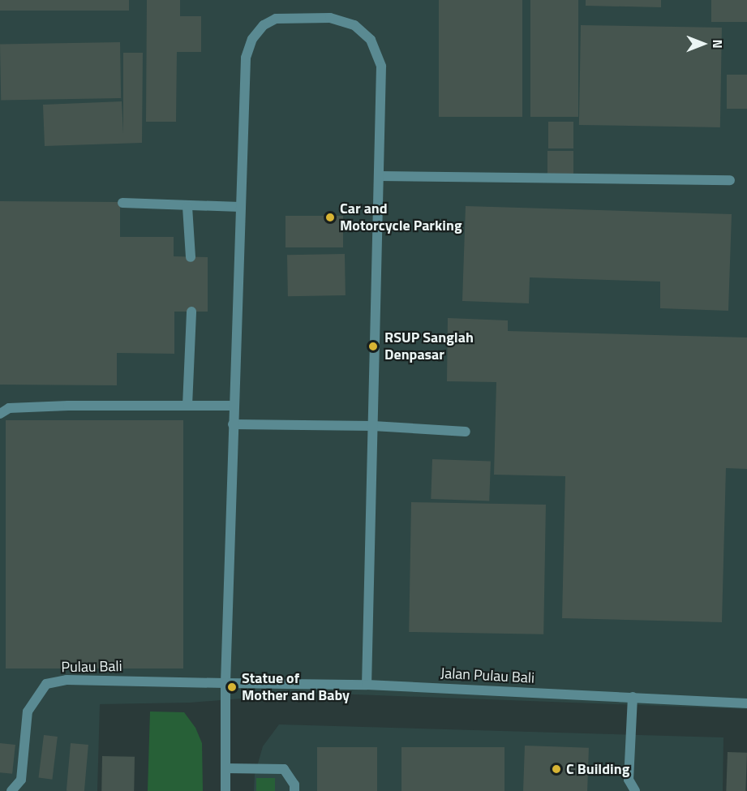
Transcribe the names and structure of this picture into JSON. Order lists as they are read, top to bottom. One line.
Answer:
{"streets":{"street":["Pulau Bali","Jalan Pulau Bali"]},"crossings":[["Pulau Bali","Jalan Pulau Bali"]],"places":["Car and Motorcycle Parking","RSUP Sanglah Denpasar","Statue of Mother and Baby","C Building"],"north":"right"}
